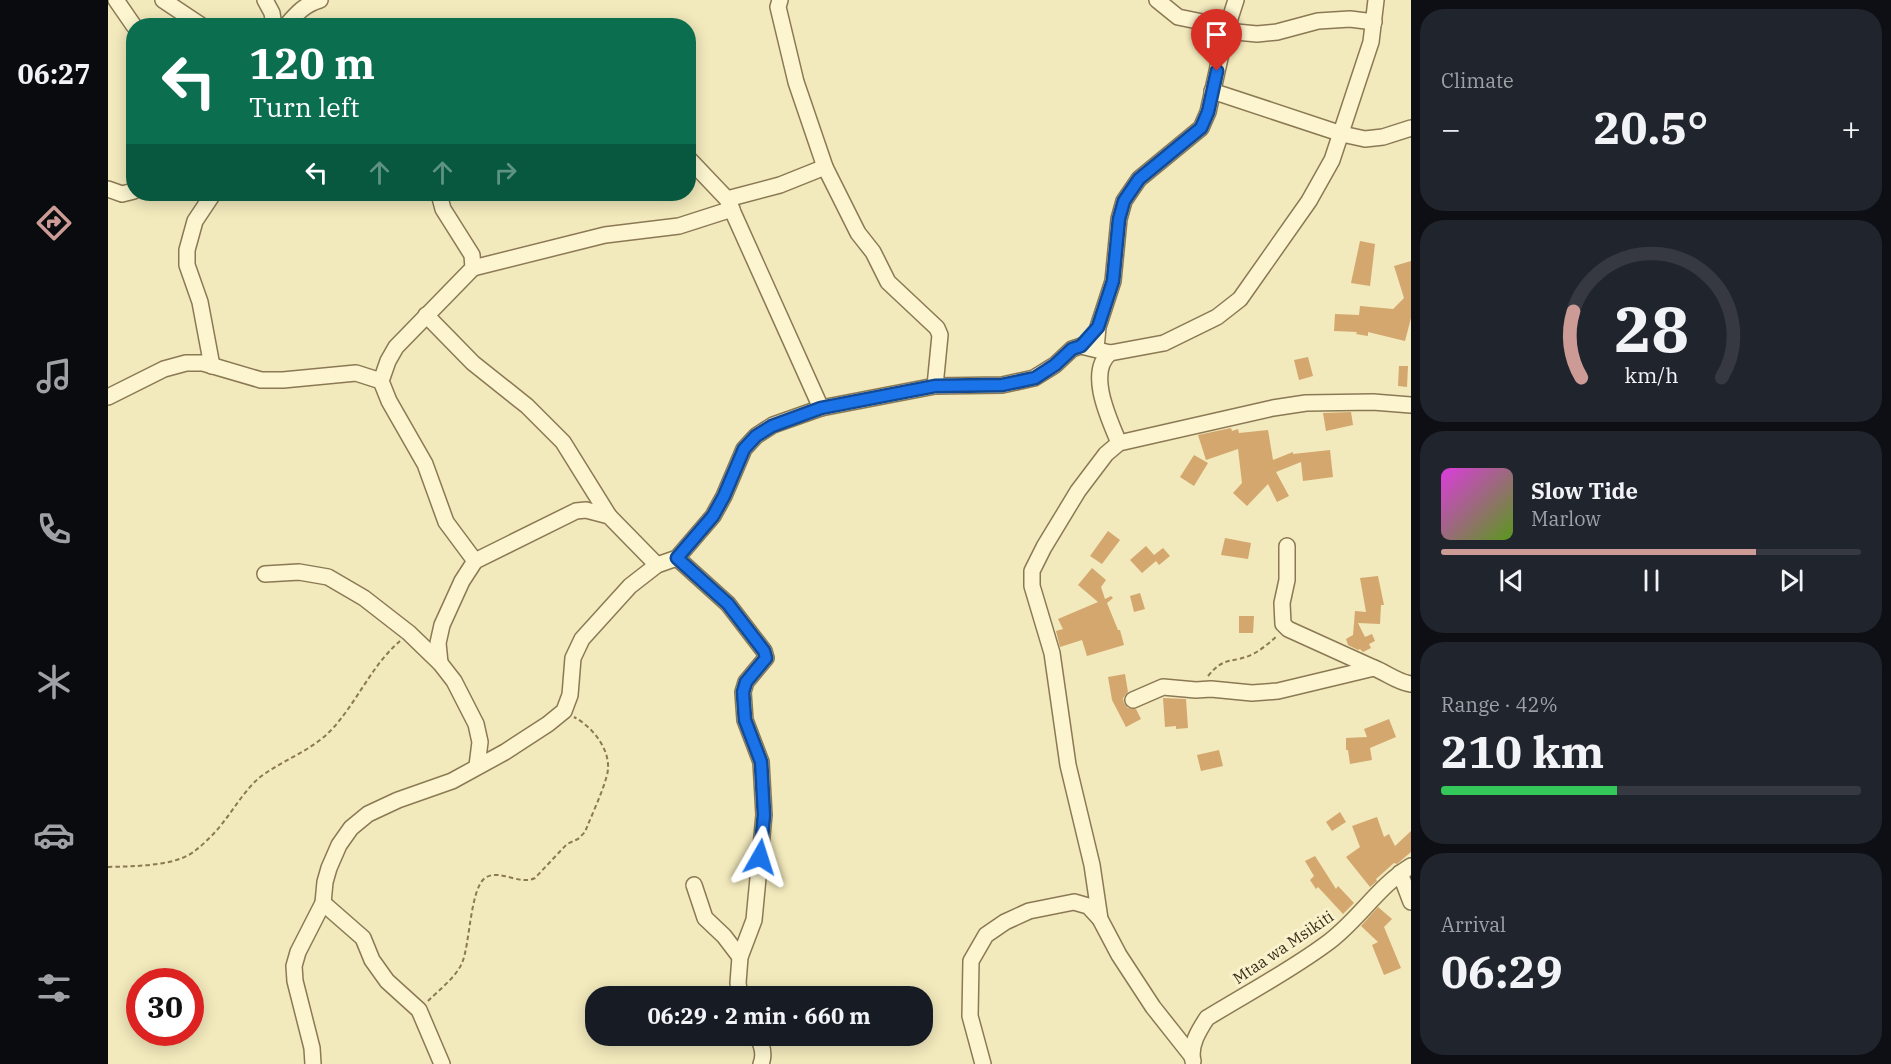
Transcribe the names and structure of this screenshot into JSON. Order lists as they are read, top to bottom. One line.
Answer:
{"streets":{"street":["Mtaa wa Msikiti"]},"page":{"tabs":"06:27","tile":["Climate",["Range · 42%","210 km"],["Arrival","06:29"]],"turn":["120 m","Turn left"],"heat":["−","20.5°","+"],"song":["Slow Tide","Marlow"],"limit":"30","trip":"06:29 · 2 min · 660 m","gauge":["28","km/h"]}}
